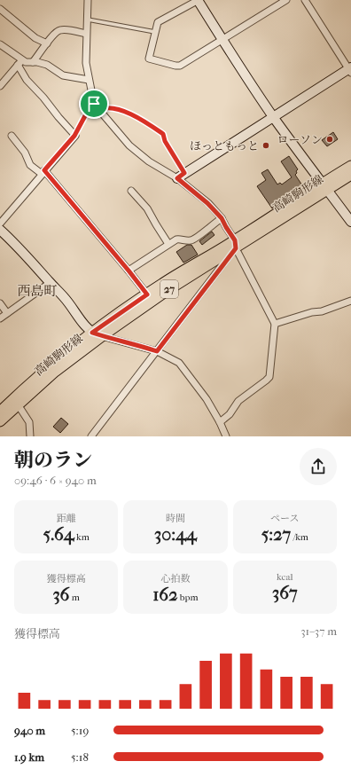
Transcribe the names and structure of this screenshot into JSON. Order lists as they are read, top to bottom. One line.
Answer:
{"streets":{"main road":["高崎駒形線","27"]},"districts":["西島町"],"places":["ローソン","ほっともっと"],"page":{"heading":["朝のラン","09:46 · 6 × 940 m"],"stats":[["距離","5.64 km"],["時間","30:44"],["ペース","5:27 /km"],["獲得標高","36 m"],["心拍数","162 bpm"],["kcal","367"]],"chart":["獲得標高","31–37 m"],"list":[{"name":"940 m","note":"5:19"},{"name":"1.9 km","note":"5:18"}]}}
